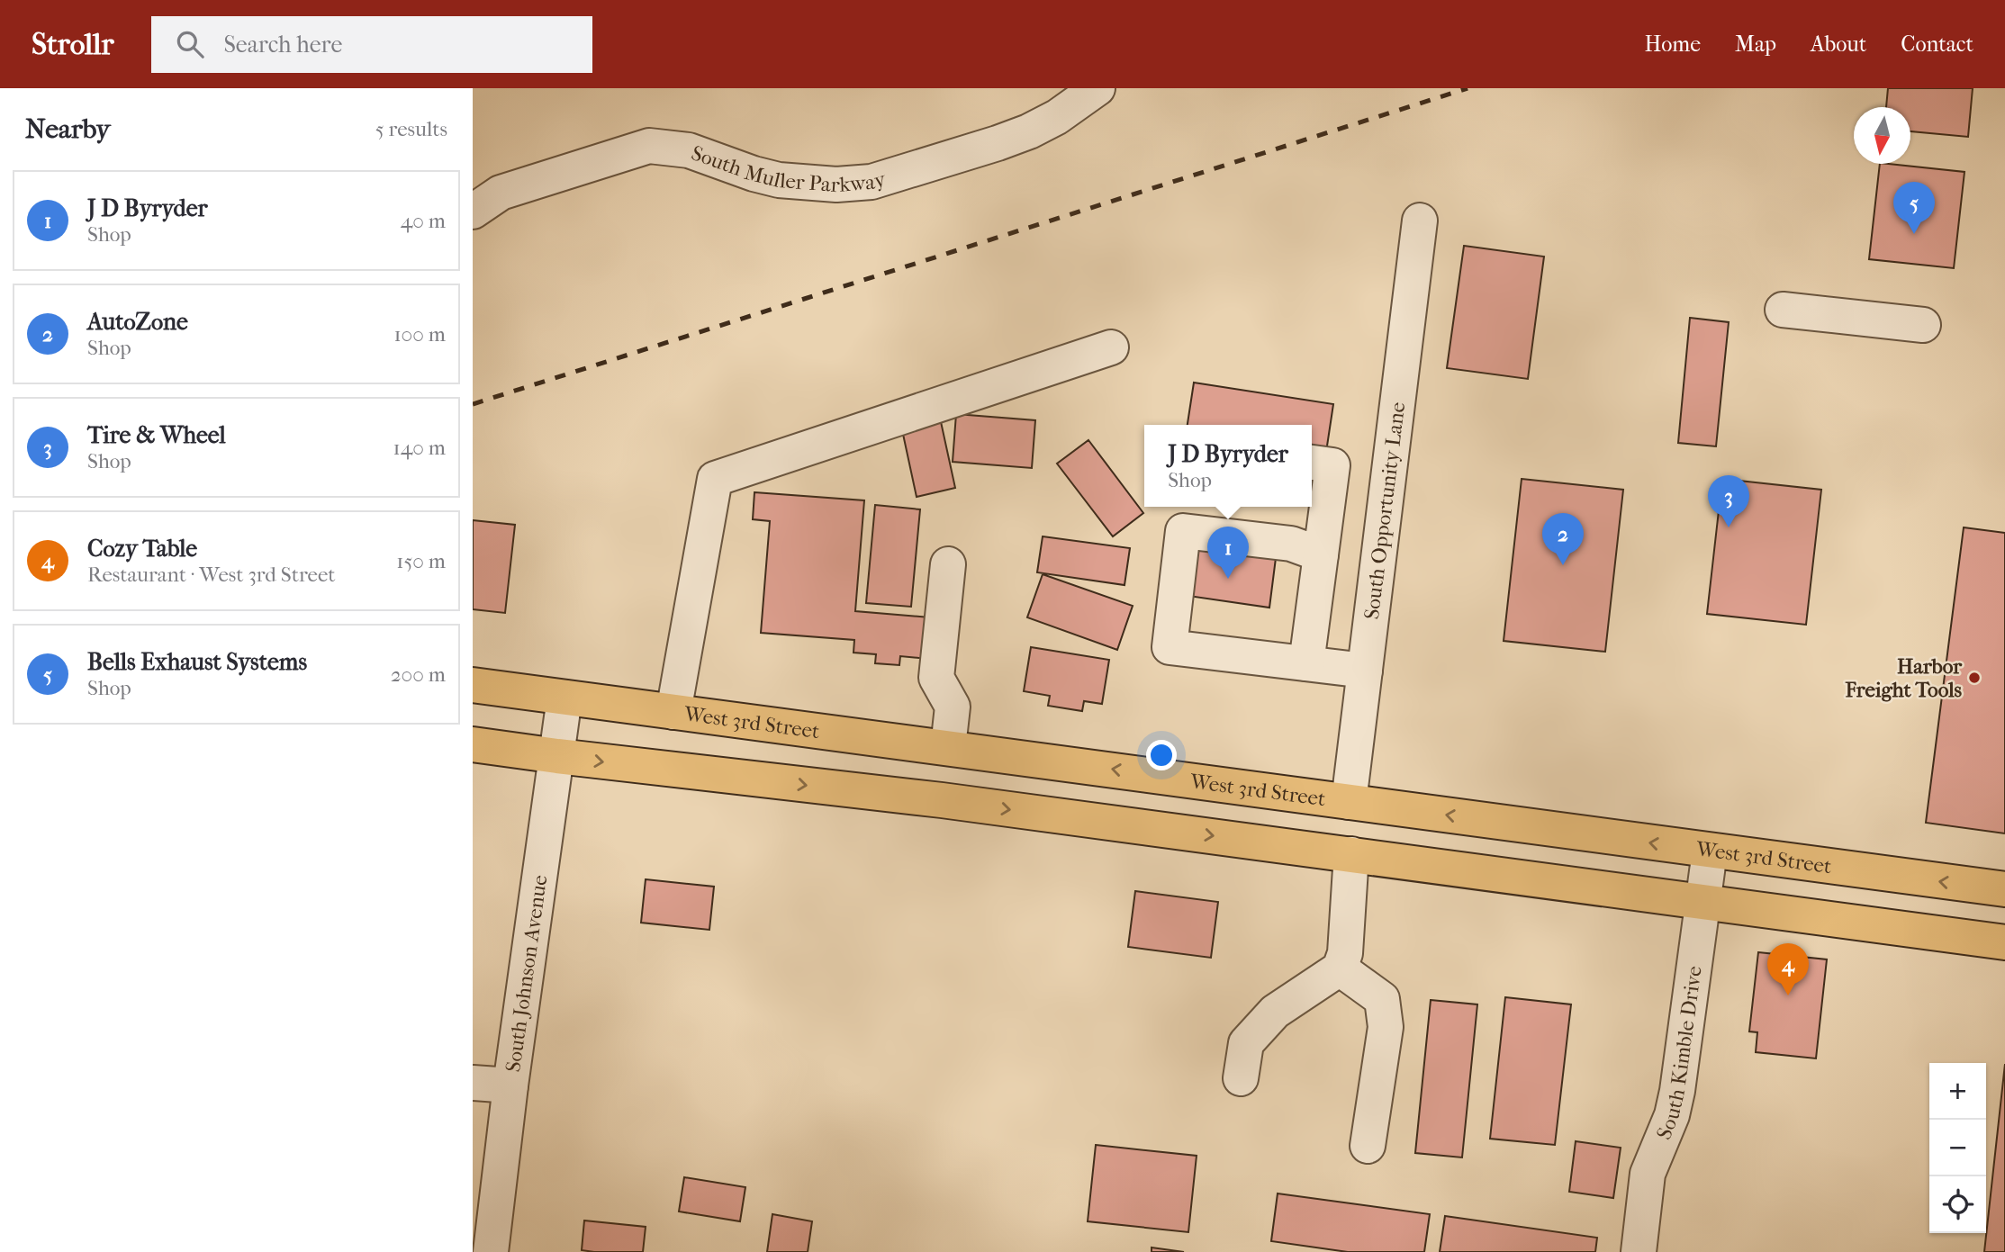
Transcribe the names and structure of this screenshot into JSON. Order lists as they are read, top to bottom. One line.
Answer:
{"streets":{"main road":["West 3rd Street"],"street":["South Muller Parkway","South Opportunity Lane","South Johnson Avenue","South Kimble Drive"]},"crossings":[["South Opportunity Lane","West 3rd Street"],["West 3rd Street","South Johnson Avenue"],["West 3rd Street","South Kimble Drive"]],"places":["Harbor Freight Tools"],"north":"bottom","page":{"header":"Strollr","search":"Search here","nav":["Home","Map","About","Contact"],"heading":["Nearby","5 results"],"list":[{"mark":"1","name":"J D Byryder","note":"Shop","value":"40 m"},{"mark":"2","name":"AutoZone","note":"Shop","value":"100 m"},{"mark":"3","name":"Tire & Wheel","note":"Shop","value":"140 m"},{"mark":"4","name":"Cozy Table","note":"Restaurant · West 3rd Street","value":"150 m"},{"mark":"5","name":"Bells Exhaust Systems","note":"Shop","value":"200 m"}],"pins":["5","3","2","1","4"],"popup":["J D Byryder","Shop"],"map_buttons":["+","−"]}}
